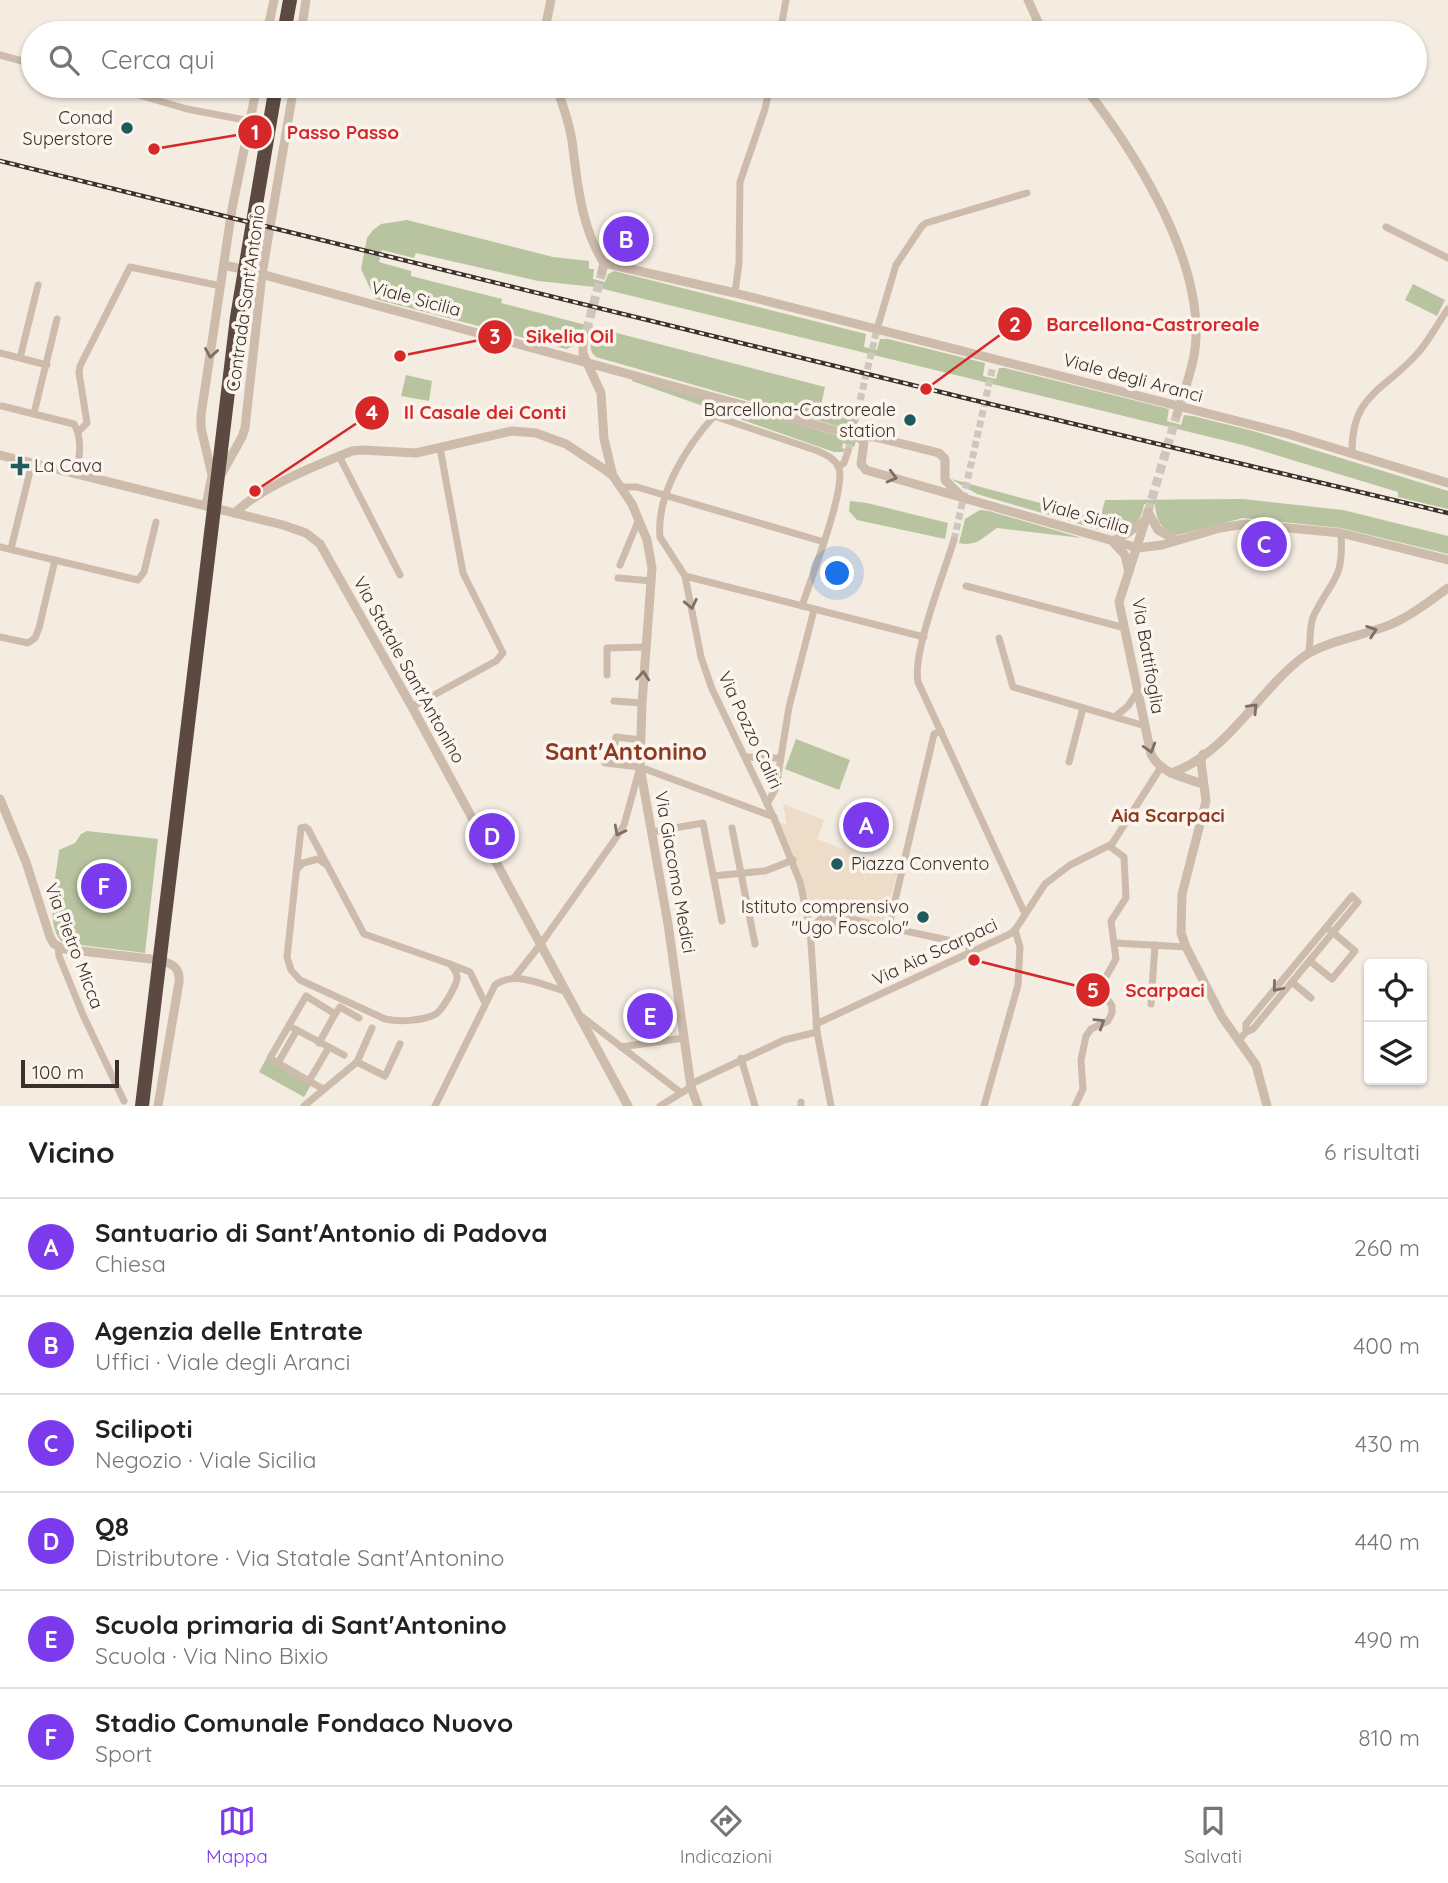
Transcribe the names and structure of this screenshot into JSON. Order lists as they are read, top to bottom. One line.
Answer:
{"streets":{"street":["Contrada Sant'Antonio","Viale Sicilia","Viale degli Aranci","Via Battifoglia","Via Statale Sant'Antonino","Via Pozzo Caliri","Via Giacomo Medici","Via Pietro Micca","Via Aia Scarpaci"]},"crossings":[["Contrada Sant'Antonio","Viale Sicilia"],["Contrada Sant'Antonio","Via Statale Sant'Antonino"],["Viale Sicilia","Via Battifoglia"],["Via Battifoglia","Via Aia Scarpaci"],["Via Statale Sant'Antonino","Via Giacomo Medici"],["Via Giacomo Medici","Via Aia Scarpaci"]],"one_way":["Via Pozzo Caliri"],"districts":["Sant'Antonino","Aia Scarpaci"],"places":{"other":["Conad Superstore","Passo Passo","Sikelia Oil","Barcellona-Castroreale","Barcellona-Castroreale station","Il Casale dei Conti","Piazza Convento","Istituto comprensivo \"Ugo Foscolo\"","Scarpaci"],"health":["La Cava"]},"scale_bar":"100 m","page":{"search":"Cerca qui","pins":["B","C","A","D","F","E"],"scale":"100 m","heading":["Vicino","6 risultati"],"list":[{"mark":"A","name":"Santuario di Sant'Antonio di Padova","note":"Chiesa","value":"260 m"},{"mark":"B","name":"Agenzia delle Entrate","note":"Uffici · Viale degli Aranci","value":"400 m"},{"mark":"C","name":"Scilipoti","note":"Negozio · Viale Sicilia","value":"430 m"},{"mark":"D","name":"Q8","note":"Distributore · Via Statale Sant'Antonino","value":"440 m"},{"mark":"E","name":"Scuola primaria di Sant'Antonino","note":"Scuola · Via Nino Bixio","value":"490 m"},{"mark":"F","name":"Stadio Comunale Fondaco Nuovo","note":"Sport","value":"810 m"}],"nav":["Mappa","Indicazioni","Salvati"]}}
